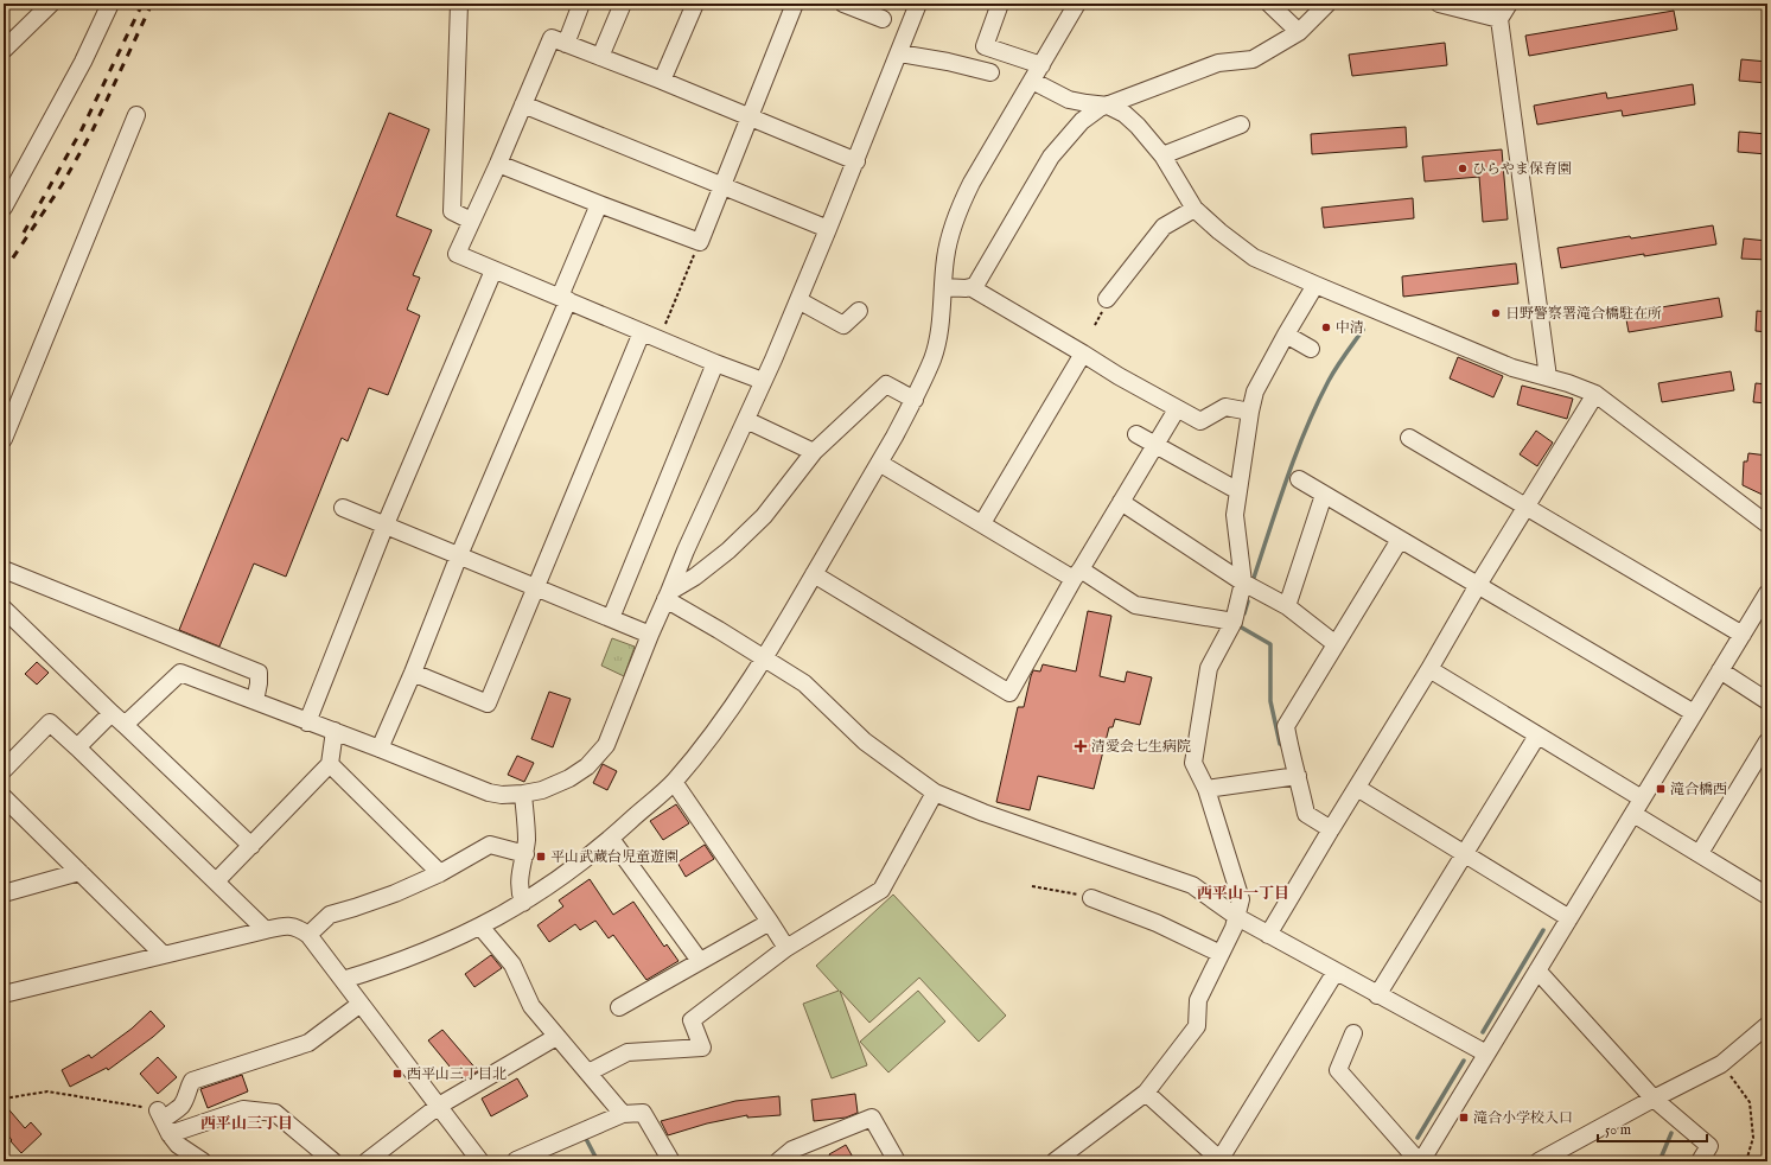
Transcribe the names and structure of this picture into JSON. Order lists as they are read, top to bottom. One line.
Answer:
{"districts":["西平山一丁目","西平山三丁目"],"places":{"other":["ひらやま保育園","日野警察署滝合橋駐在所","中清"],"health":["清愛会七生病院"],"transit":["滝合橋西","平山武蔵台児童遊園","西平山三丁目北","滝合小学校入口"]},"scale_bar":"50 m"}
